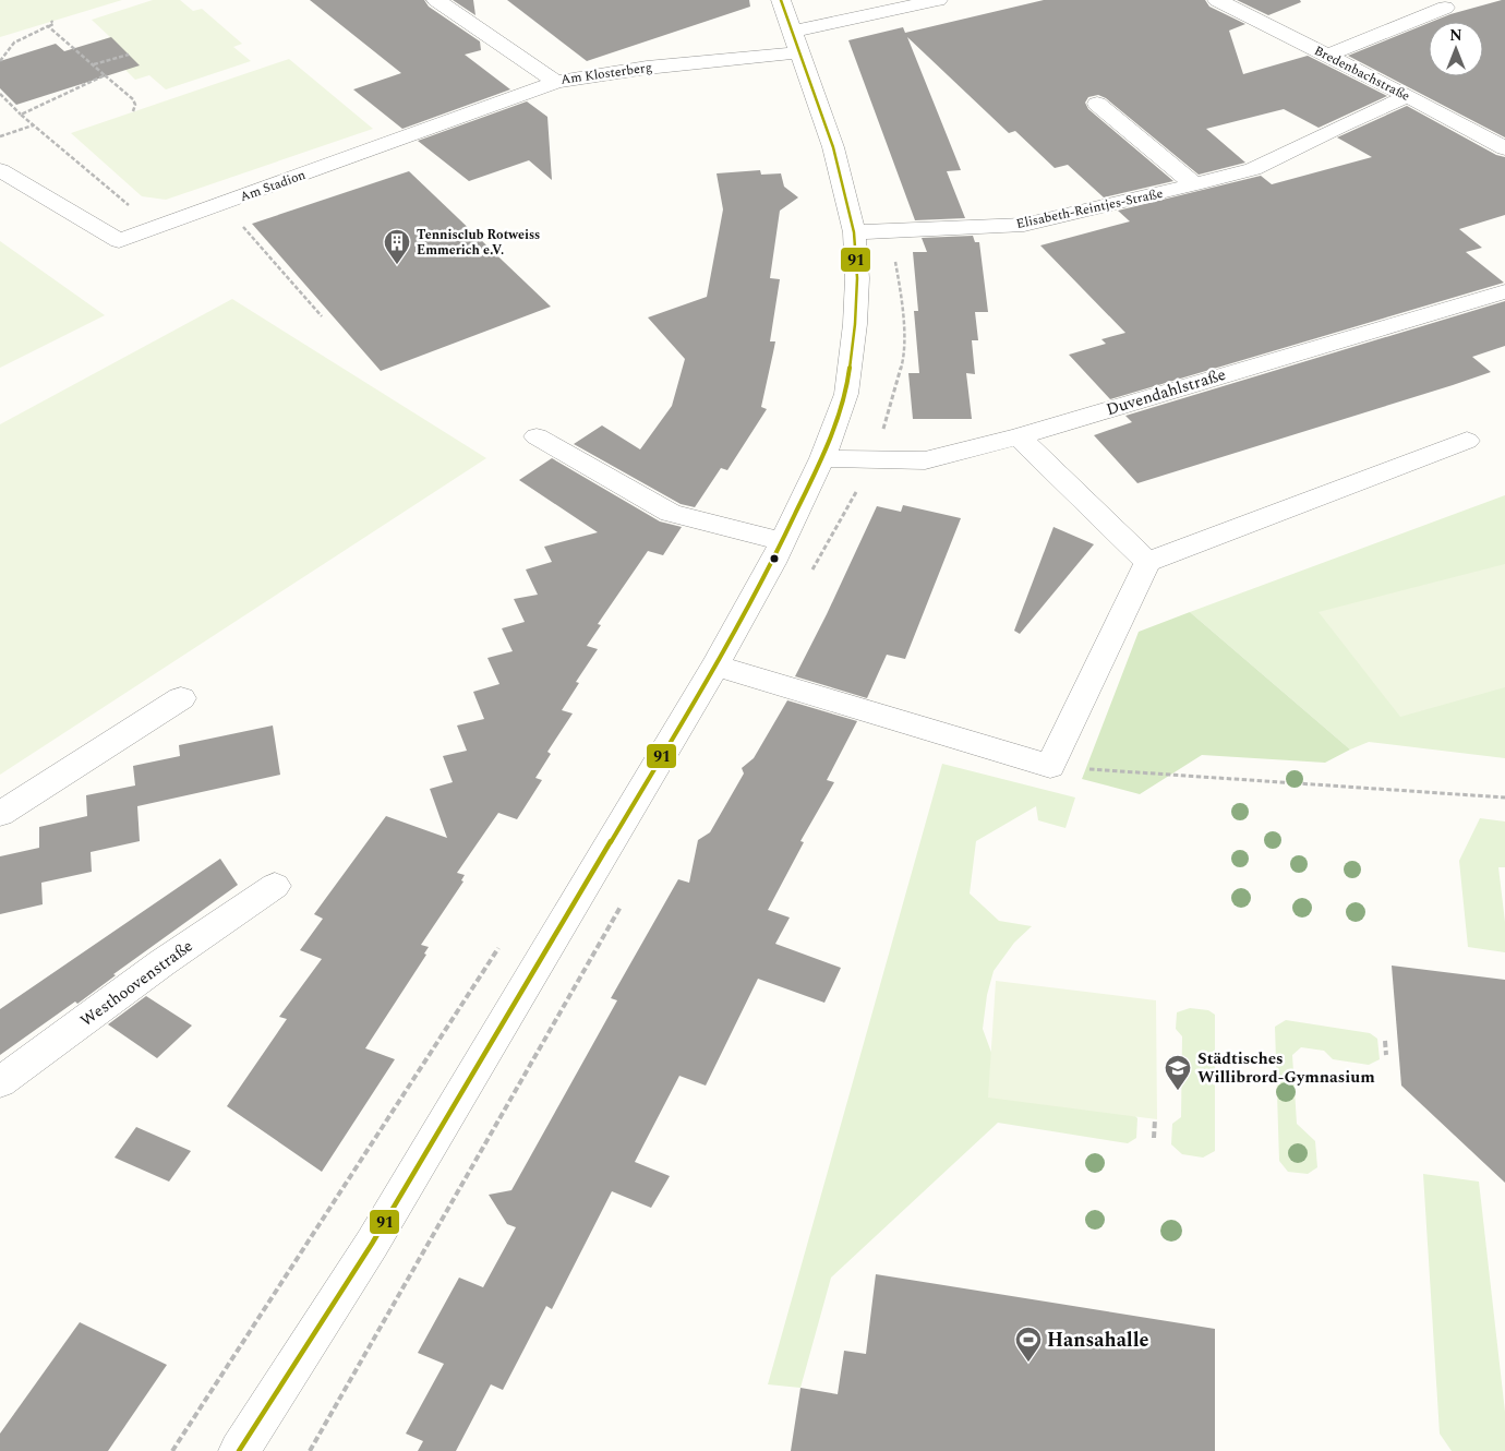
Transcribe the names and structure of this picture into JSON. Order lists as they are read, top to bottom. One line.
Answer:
{"streets":{"street":["Am Klosterberg","Bredenbachstraße","Am Stadion","Elisabeth-Reintjes-Straße","Duvendahlstraße","Westhoovenstraße"]},"crossings":[["Am Klosterberg","Am Stadion"],["Bredenbachstraße","Elisabeth-Reintjes-Straße"]],"places":{"building":["Tennisclub Rotweiss Emmerich e.V."],"school or university":["Städtisches Willibrord-Gymnasium"],"sports":["Hansahalle"]},"lines":["transit line 91"],"north":"top"}
